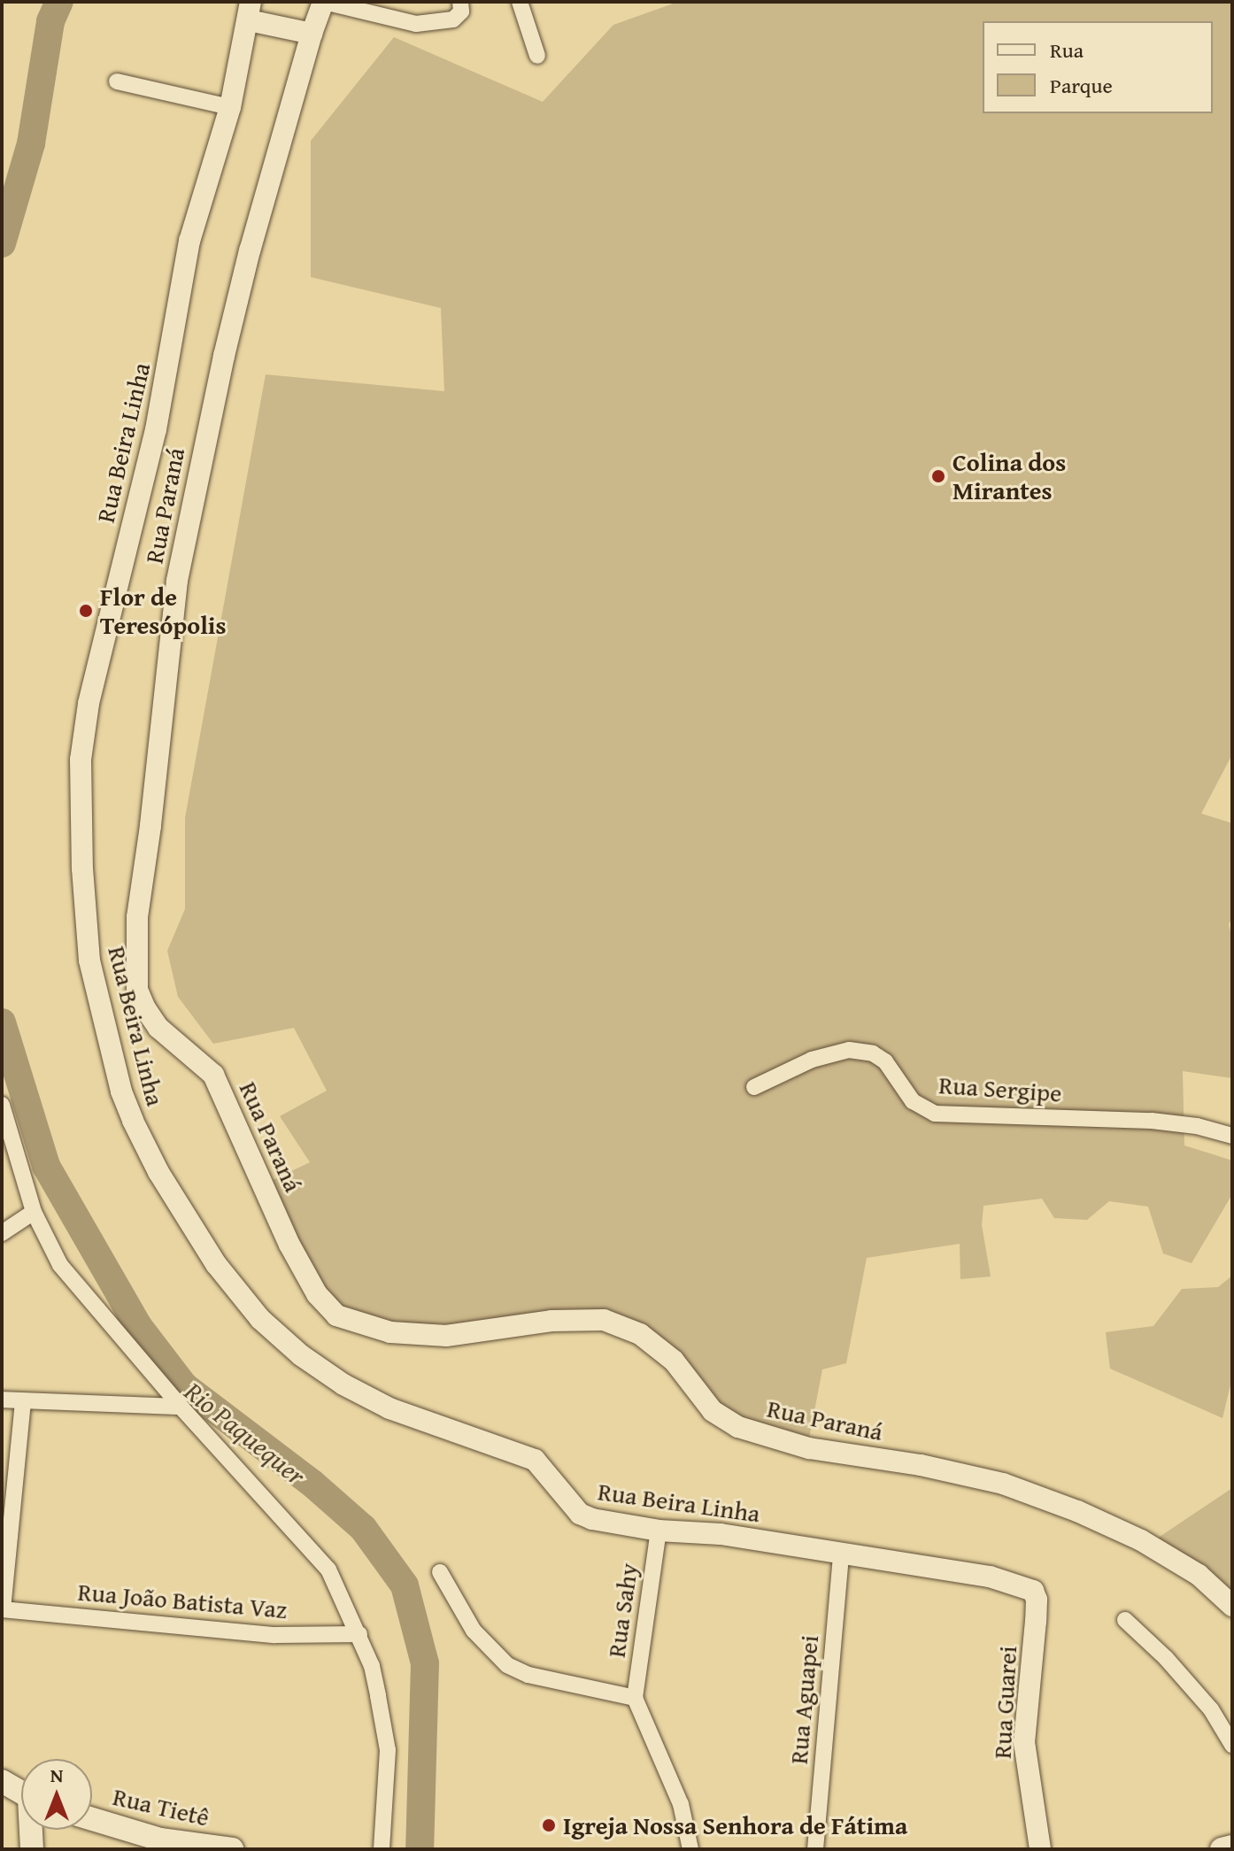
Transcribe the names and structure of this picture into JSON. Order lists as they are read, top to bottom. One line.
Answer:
{"streets":{"main road":["Rua Tietê"],"street":["Rua Beira Linha","Rua Paraná","Rua Sergipe","Rua João Batista Vaz","Rua Sahy","Rua Aguapei","Rua Guarei"]},"crossings":[["Rua Beira Linha","Rua Sahy"],["Rua Beira Linha","Rua Aguapei"],["Rua Beira Linha","Rua Guarei"]],"water":["Rio Paquequer"],"places":["Colina dos Mirantes","Flor de Teresópolis","Igreja Nossa Senhora de Fátima"],"legend":["Rua","Parque"],"north":"top"}
